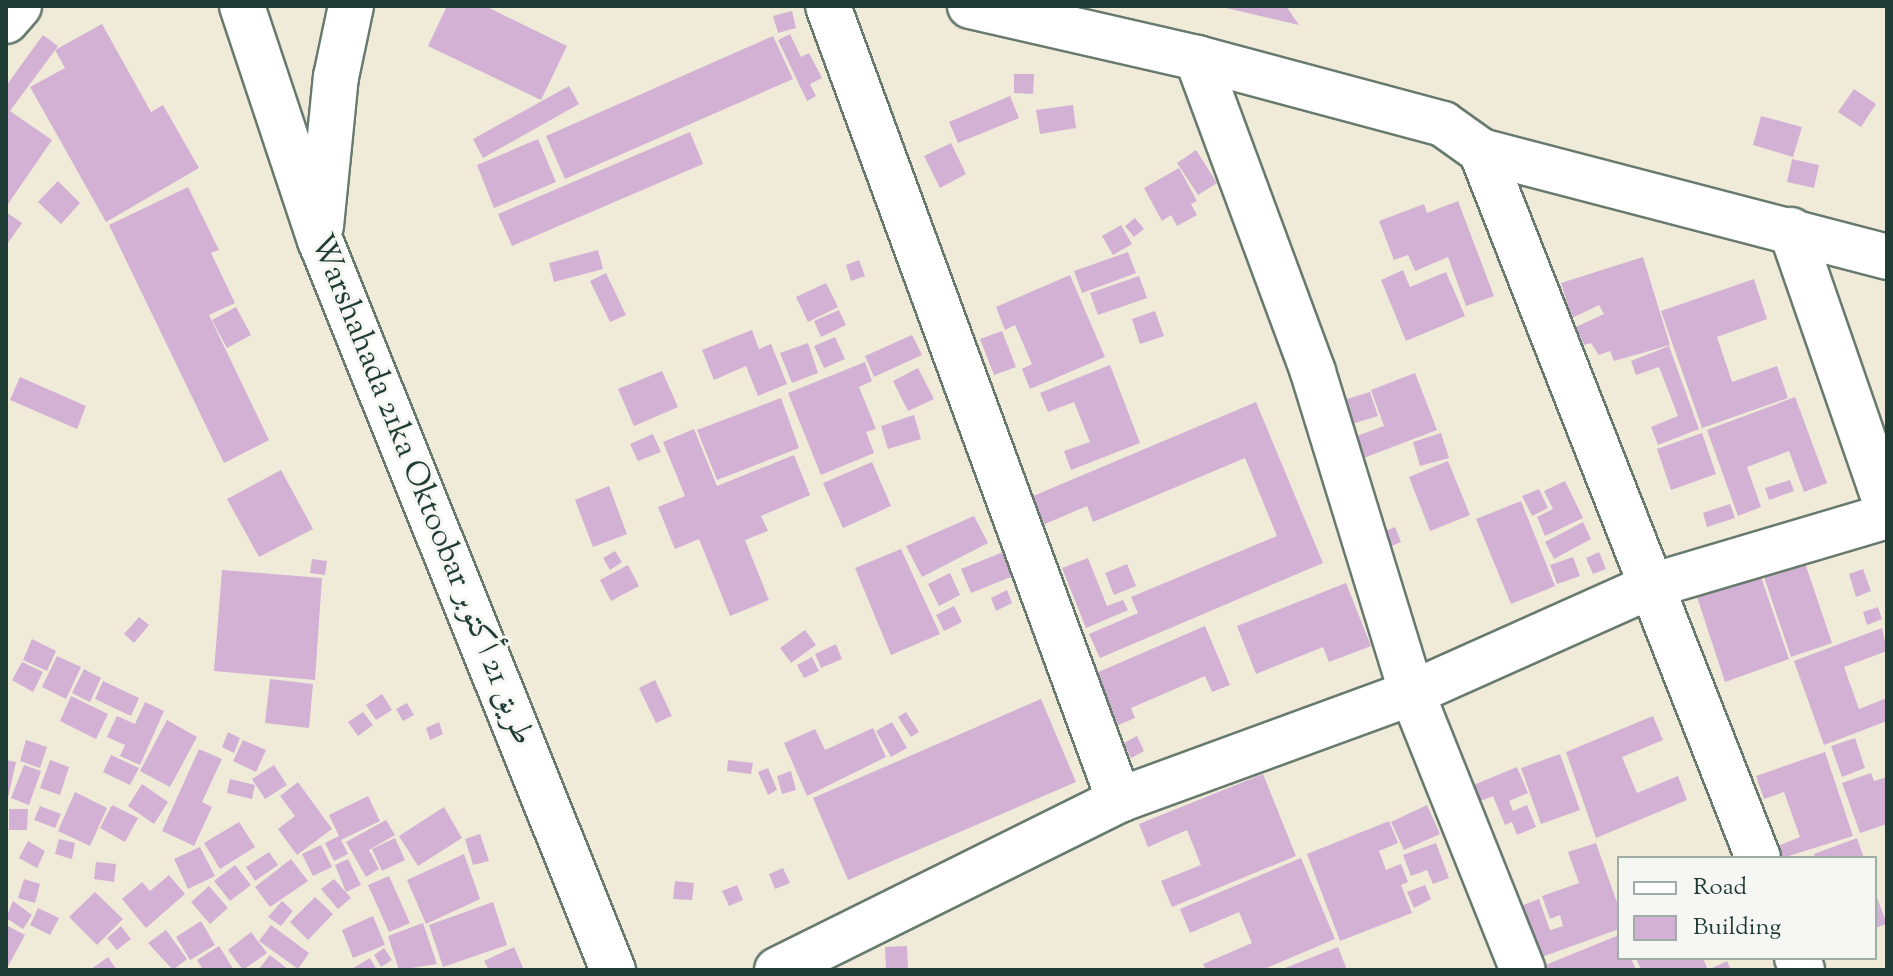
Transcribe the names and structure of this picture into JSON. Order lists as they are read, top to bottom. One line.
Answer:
{"streets":{"main road":["Warshahada 21ka Oktoobar طريق 21 أكتوبر"]},"legend":["Road","Building"]}
